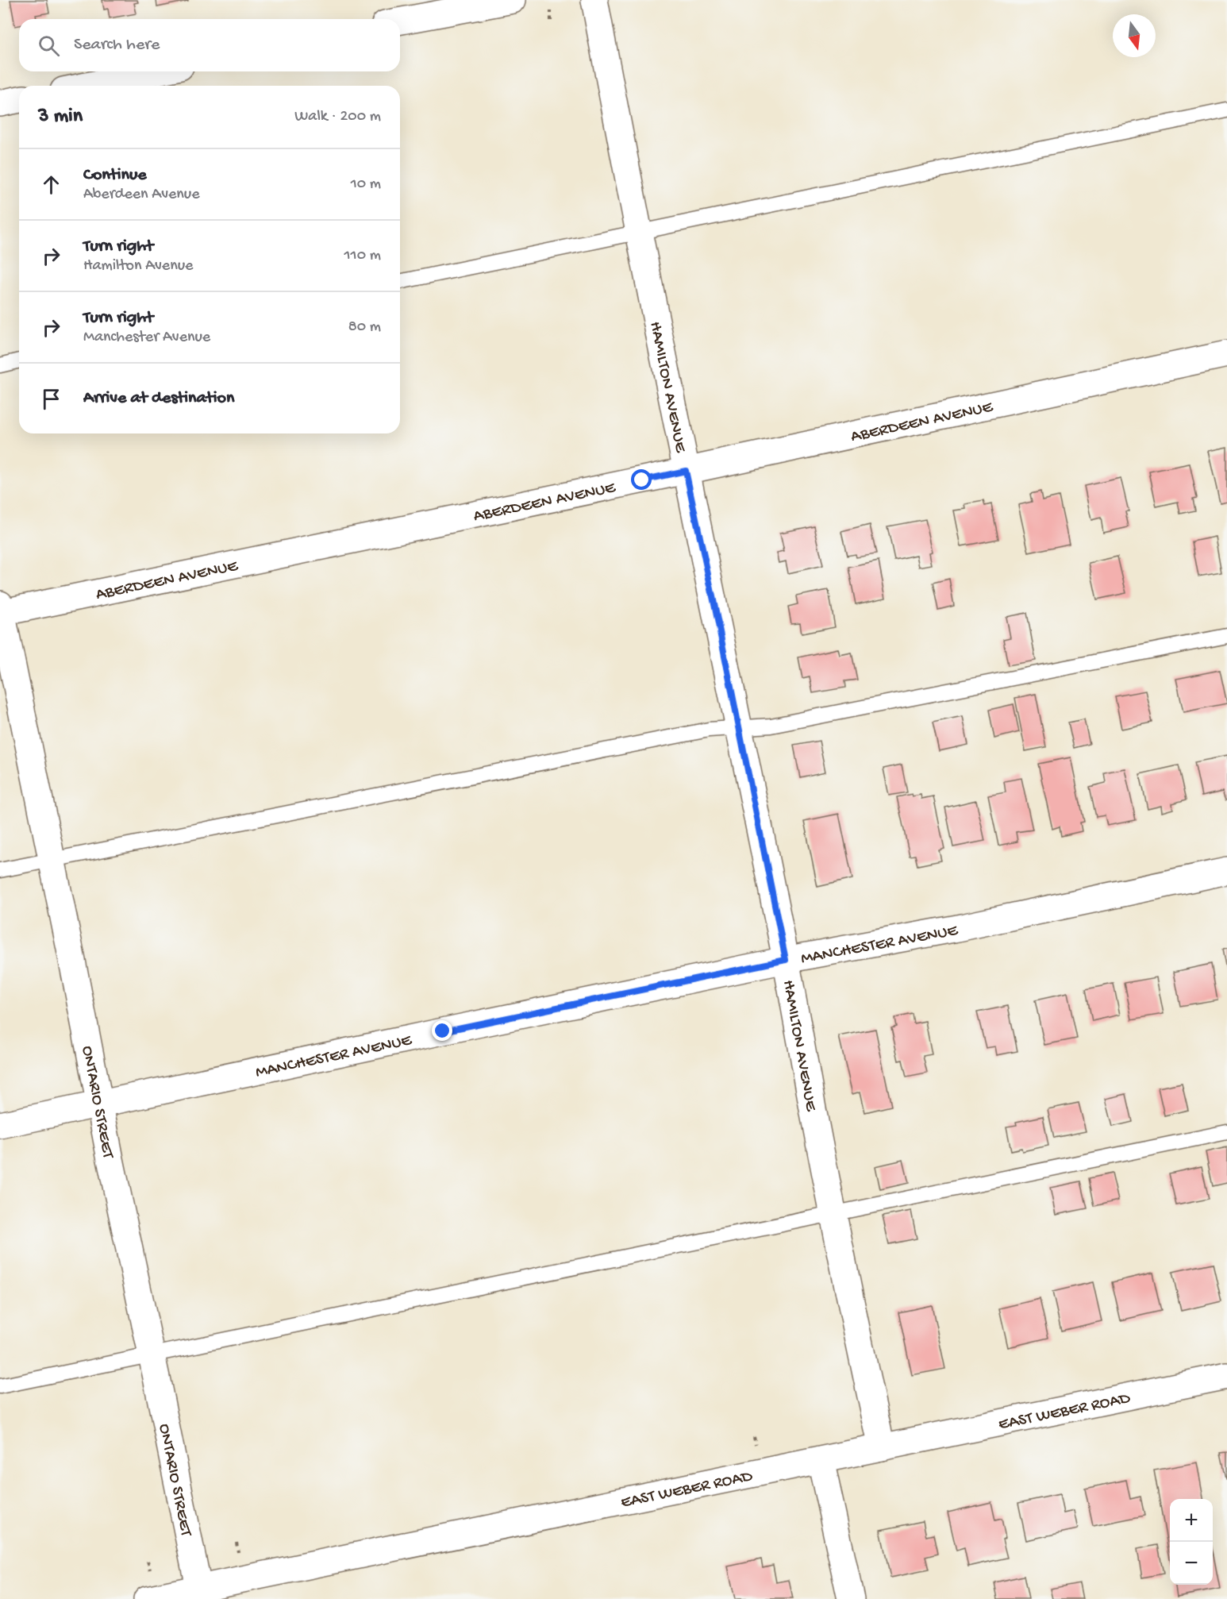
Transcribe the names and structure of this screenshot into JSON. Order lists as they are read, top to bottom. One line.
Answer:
{"streets":{"street":["HAMILTON AVENUE","ABERDEEN AVENUE","MANCHESTER AVENUE","ONTARIO STREET","EAST WEBER ROAD"]},"crossings":[["HAMILTON AVENUE","ABERDEEN AVENUE"],["HAMILTON AVENUE","MANCHESTER AVENUE"],["HAMILTON AVENUE","EAST WEBER ROAD"],["ABERDEEN AVENUE","ONTARIO STREET"],["MANCHESTER AVENUE","ONTARIO STREET"],["ONTARIO STREET","EAST WEBER ROAD"]],"north":"bottom","page":{"search":"Search here","heading":["3 min","Walk · 200 m"],"list":[["Continue","Aberdeen Avenue","10 m"],["Turn right","Hamilton Avenue","110 m"],["Turn right","Manchester Avenue","80 m"],"Arrive at destination"],"map_buttons":["+","−"]}}
